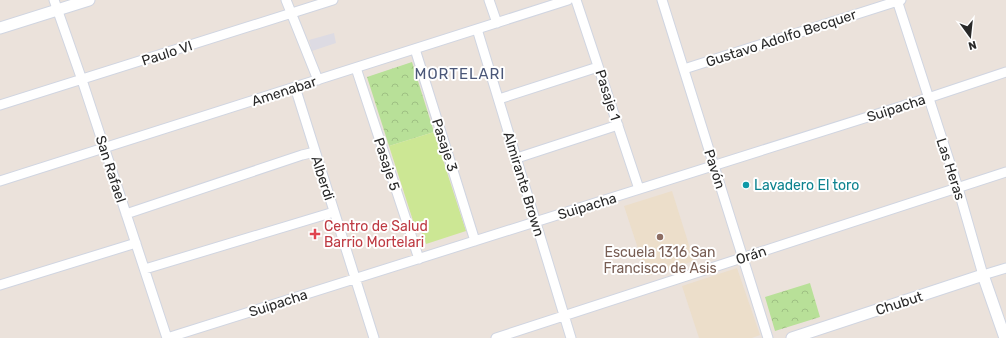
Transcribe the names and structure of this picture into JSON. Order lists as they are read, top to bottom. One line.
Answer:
{"streets":{"street":["Gustavo Adolfo Becquer","Paulo VI","Amenabar","Pasaje 1","Suipacha","Pasaje 3","Pasaje 5","San Rafael","Pavón","Las Heras","Alberdi","Almirante Brown","Orán","Chubut"]},"crossings":[["Gustavo Adolfo Becquer","Pavón"],["Gustavo Adolfo Becquer","Las Heras"],["Paulo VI","San Rafael"],["Amenabar","Pasaje 3"],["Amenabar","Pasaje 5"],["Amenabar","San Rafael"],["Amenabar","Alberdi"],["Amenabar","Almirante Brown"],["Pasaje 1","Suipacha"],["Suipacha","Pasaje 3"],["Suipacha","Pasaje 5"],["Suipacha","San Rafael"],["Suipacha","Pavón"],["Suipacha","Las Heras"],["Suipacha","Alberdi"],["Suipacha","Almirante Brown"],["Pavón","Orán"],["Las Heras","Orán"],["Las Heras","Chubut"],["Almirante Brown","Orán"]],"districts":["MORTELARI"],"places":{"other":["Lavadero El toro","Escuela 1316 San Francisco de Asis"],"health":["Centro de Salud Barrio Mortelari"]},"north":"bottom"}
